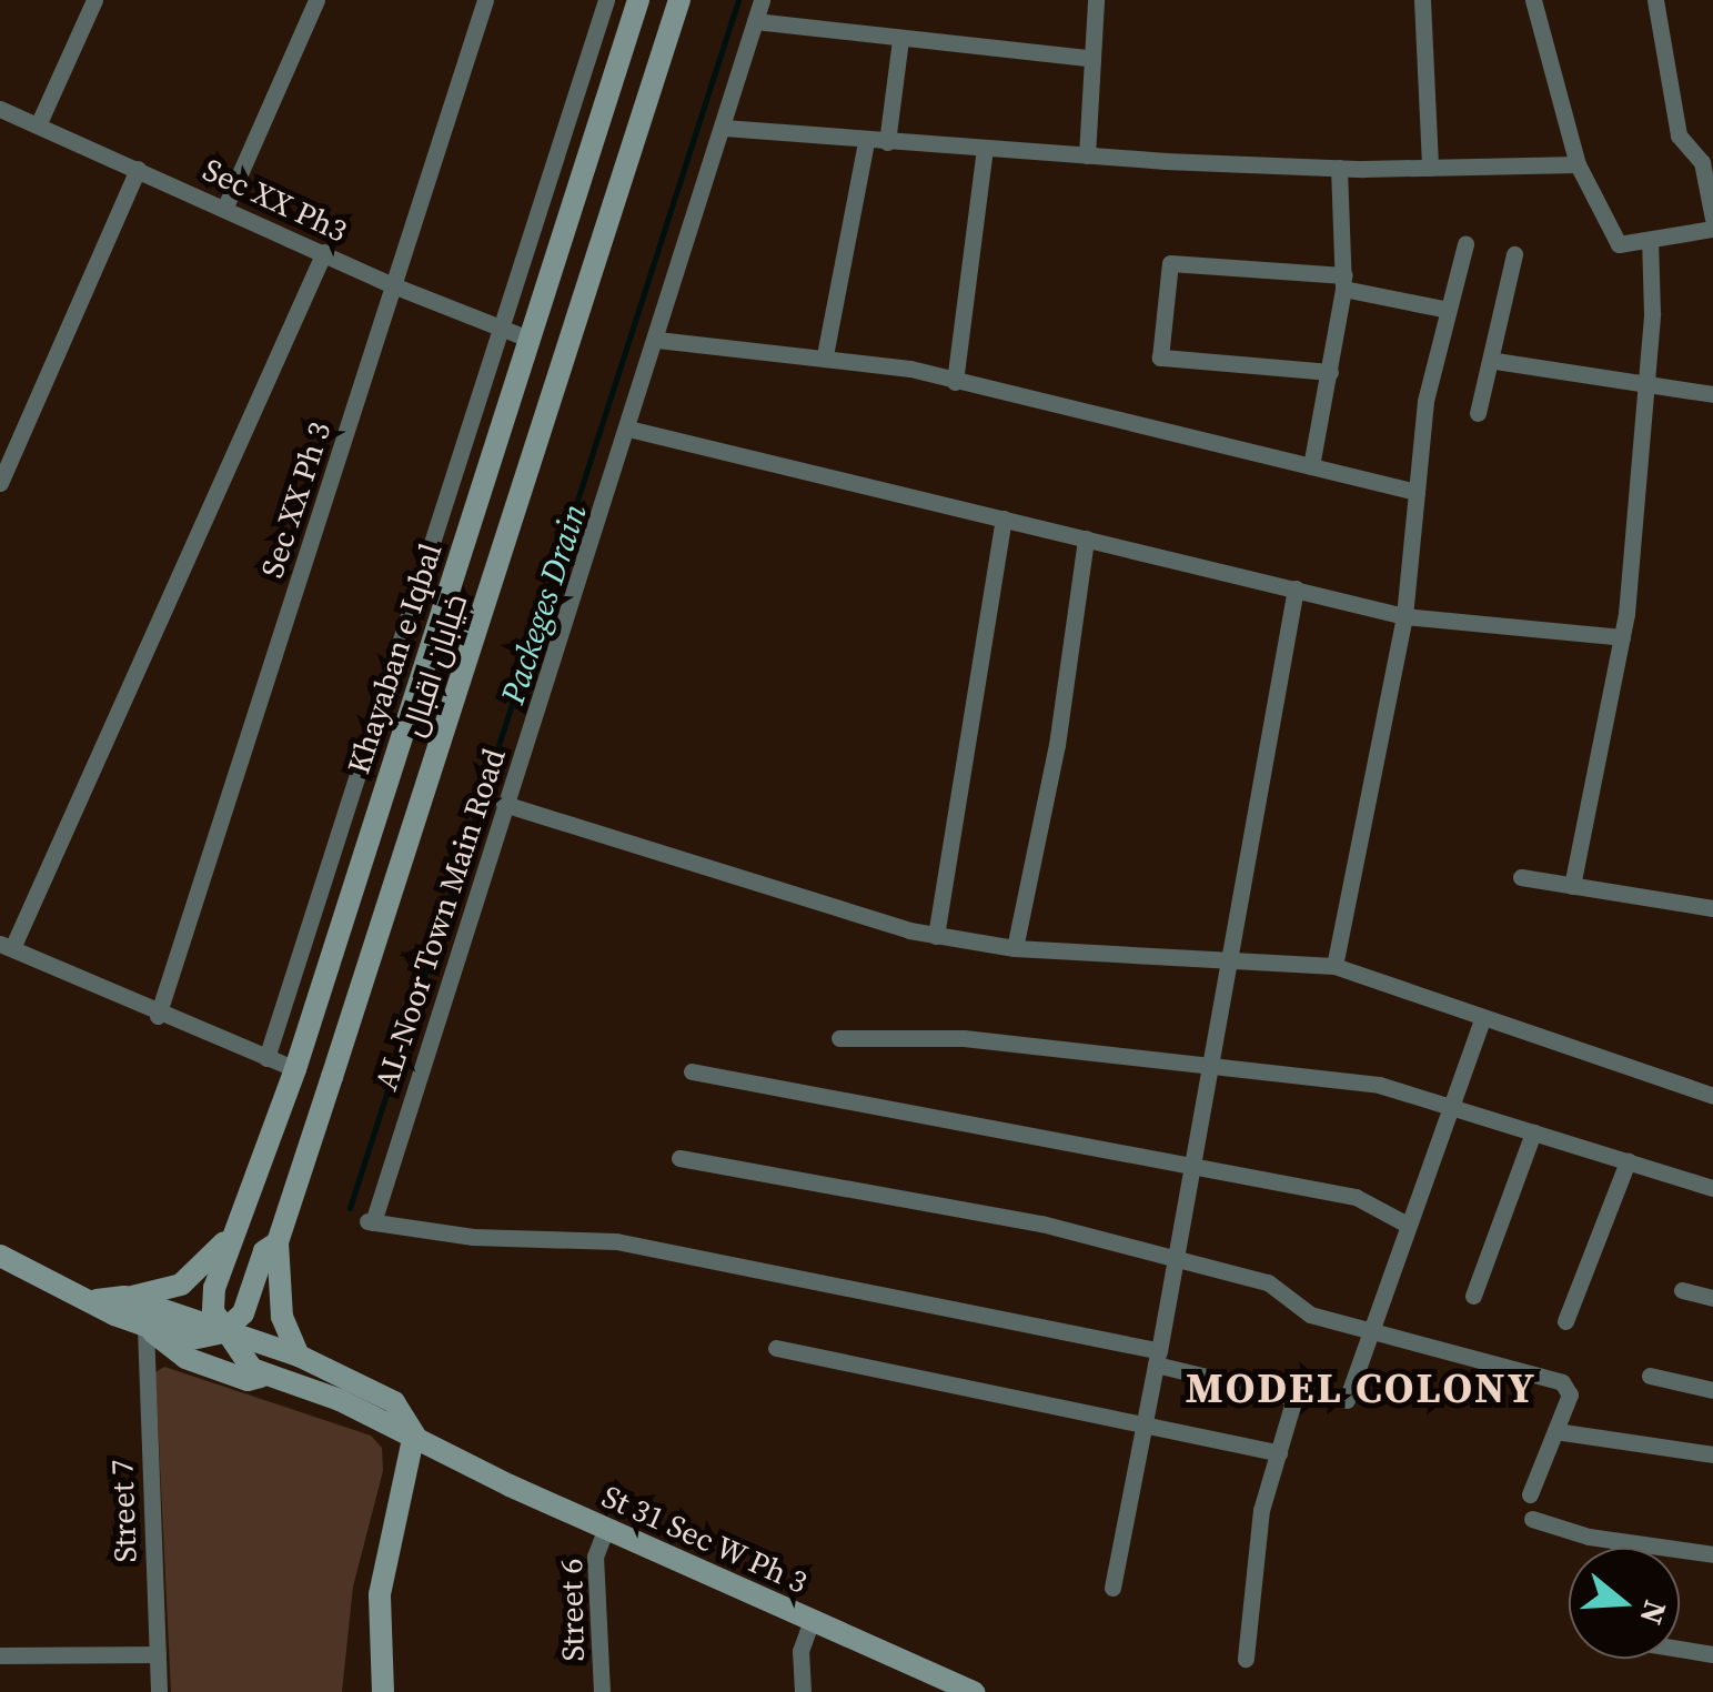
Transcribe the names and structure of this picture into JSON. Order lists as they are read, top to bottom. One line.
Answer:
{"streets":{"main road":["Khayaban e Iqbal","خیابان اقبال","St 31 Sec W Ph 3"],"street":["Sec XX Ph3","Sec XX Ph 3","AL-Noor Town Main Road","Street 7","Street 6"]},"crossings":[["Sec XX Ph3","Sec XX Ph 3"],["Sec XX Ph3","Khayaban e Iqbal"],["Khayaban e Iqbal","خیابان اقبال"],["Khayaban e Iqbal","St 31 Sec W Ph 3"],["خیابان اقبال","St 31 Sec W Ph 3"],["St 31 Sec W Ph 3","Street 6"]],"districts":["MODEL COLONY"],"water":["Packeges Drain"],"north":"right"}
